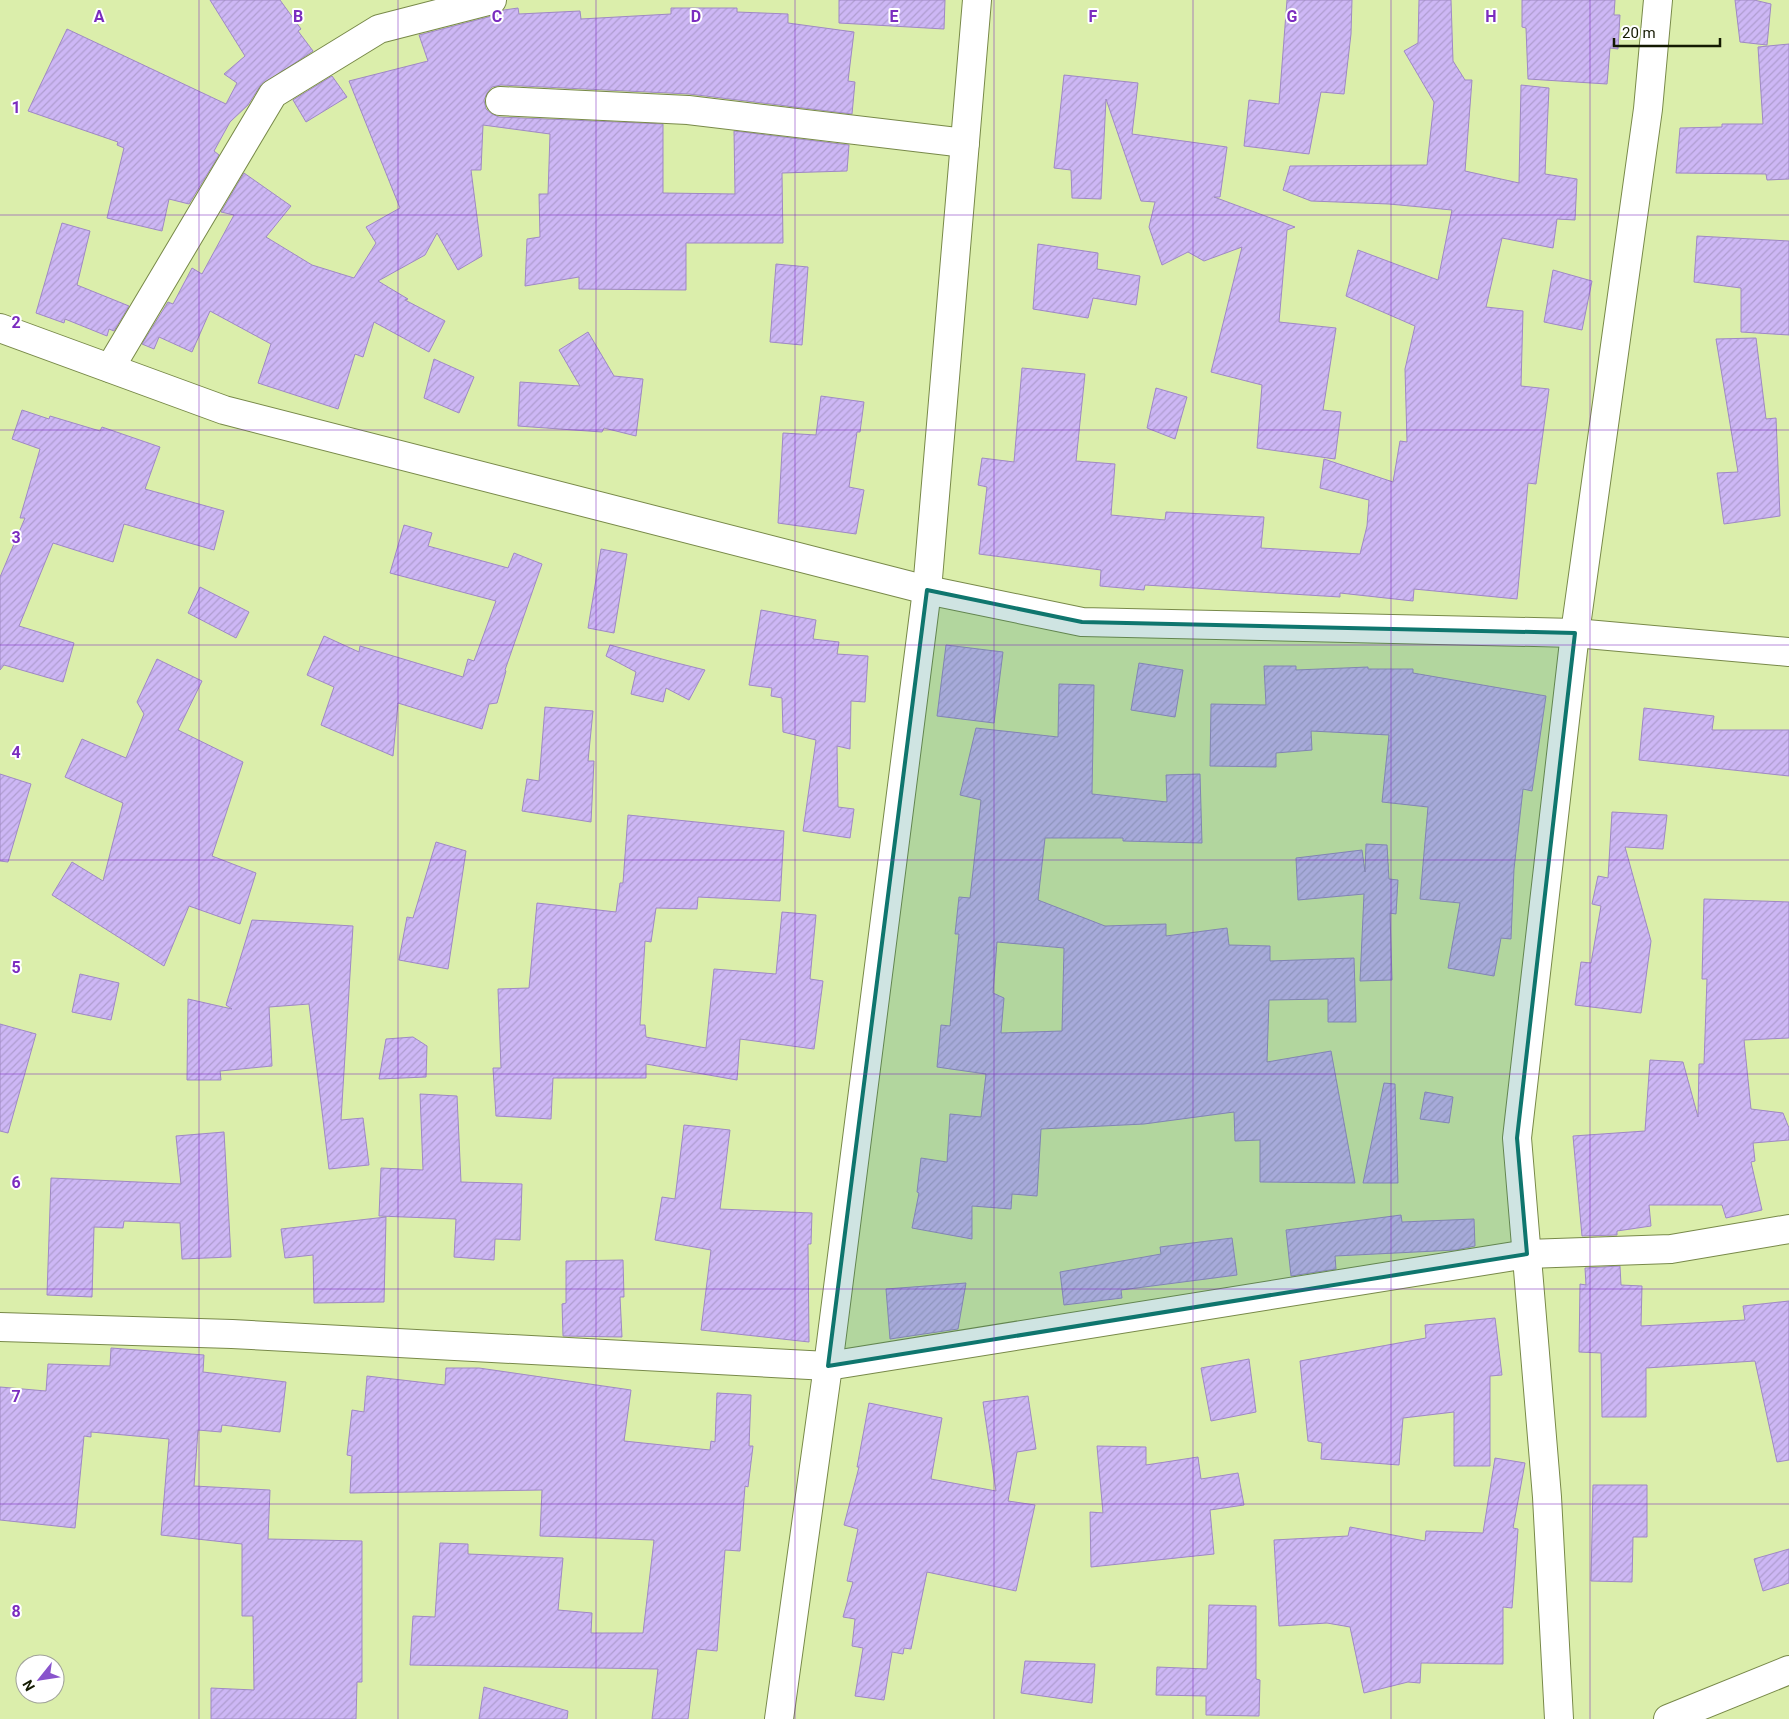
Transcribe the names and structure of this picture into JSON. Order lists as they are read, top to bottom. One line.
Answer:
{"scale_bar":"20 m","north":"bottom left","grid":{"columns":["A","B","C","D","E","F","G","H"],"rows":["1","2","3","4","5","6","7","8"]}}
